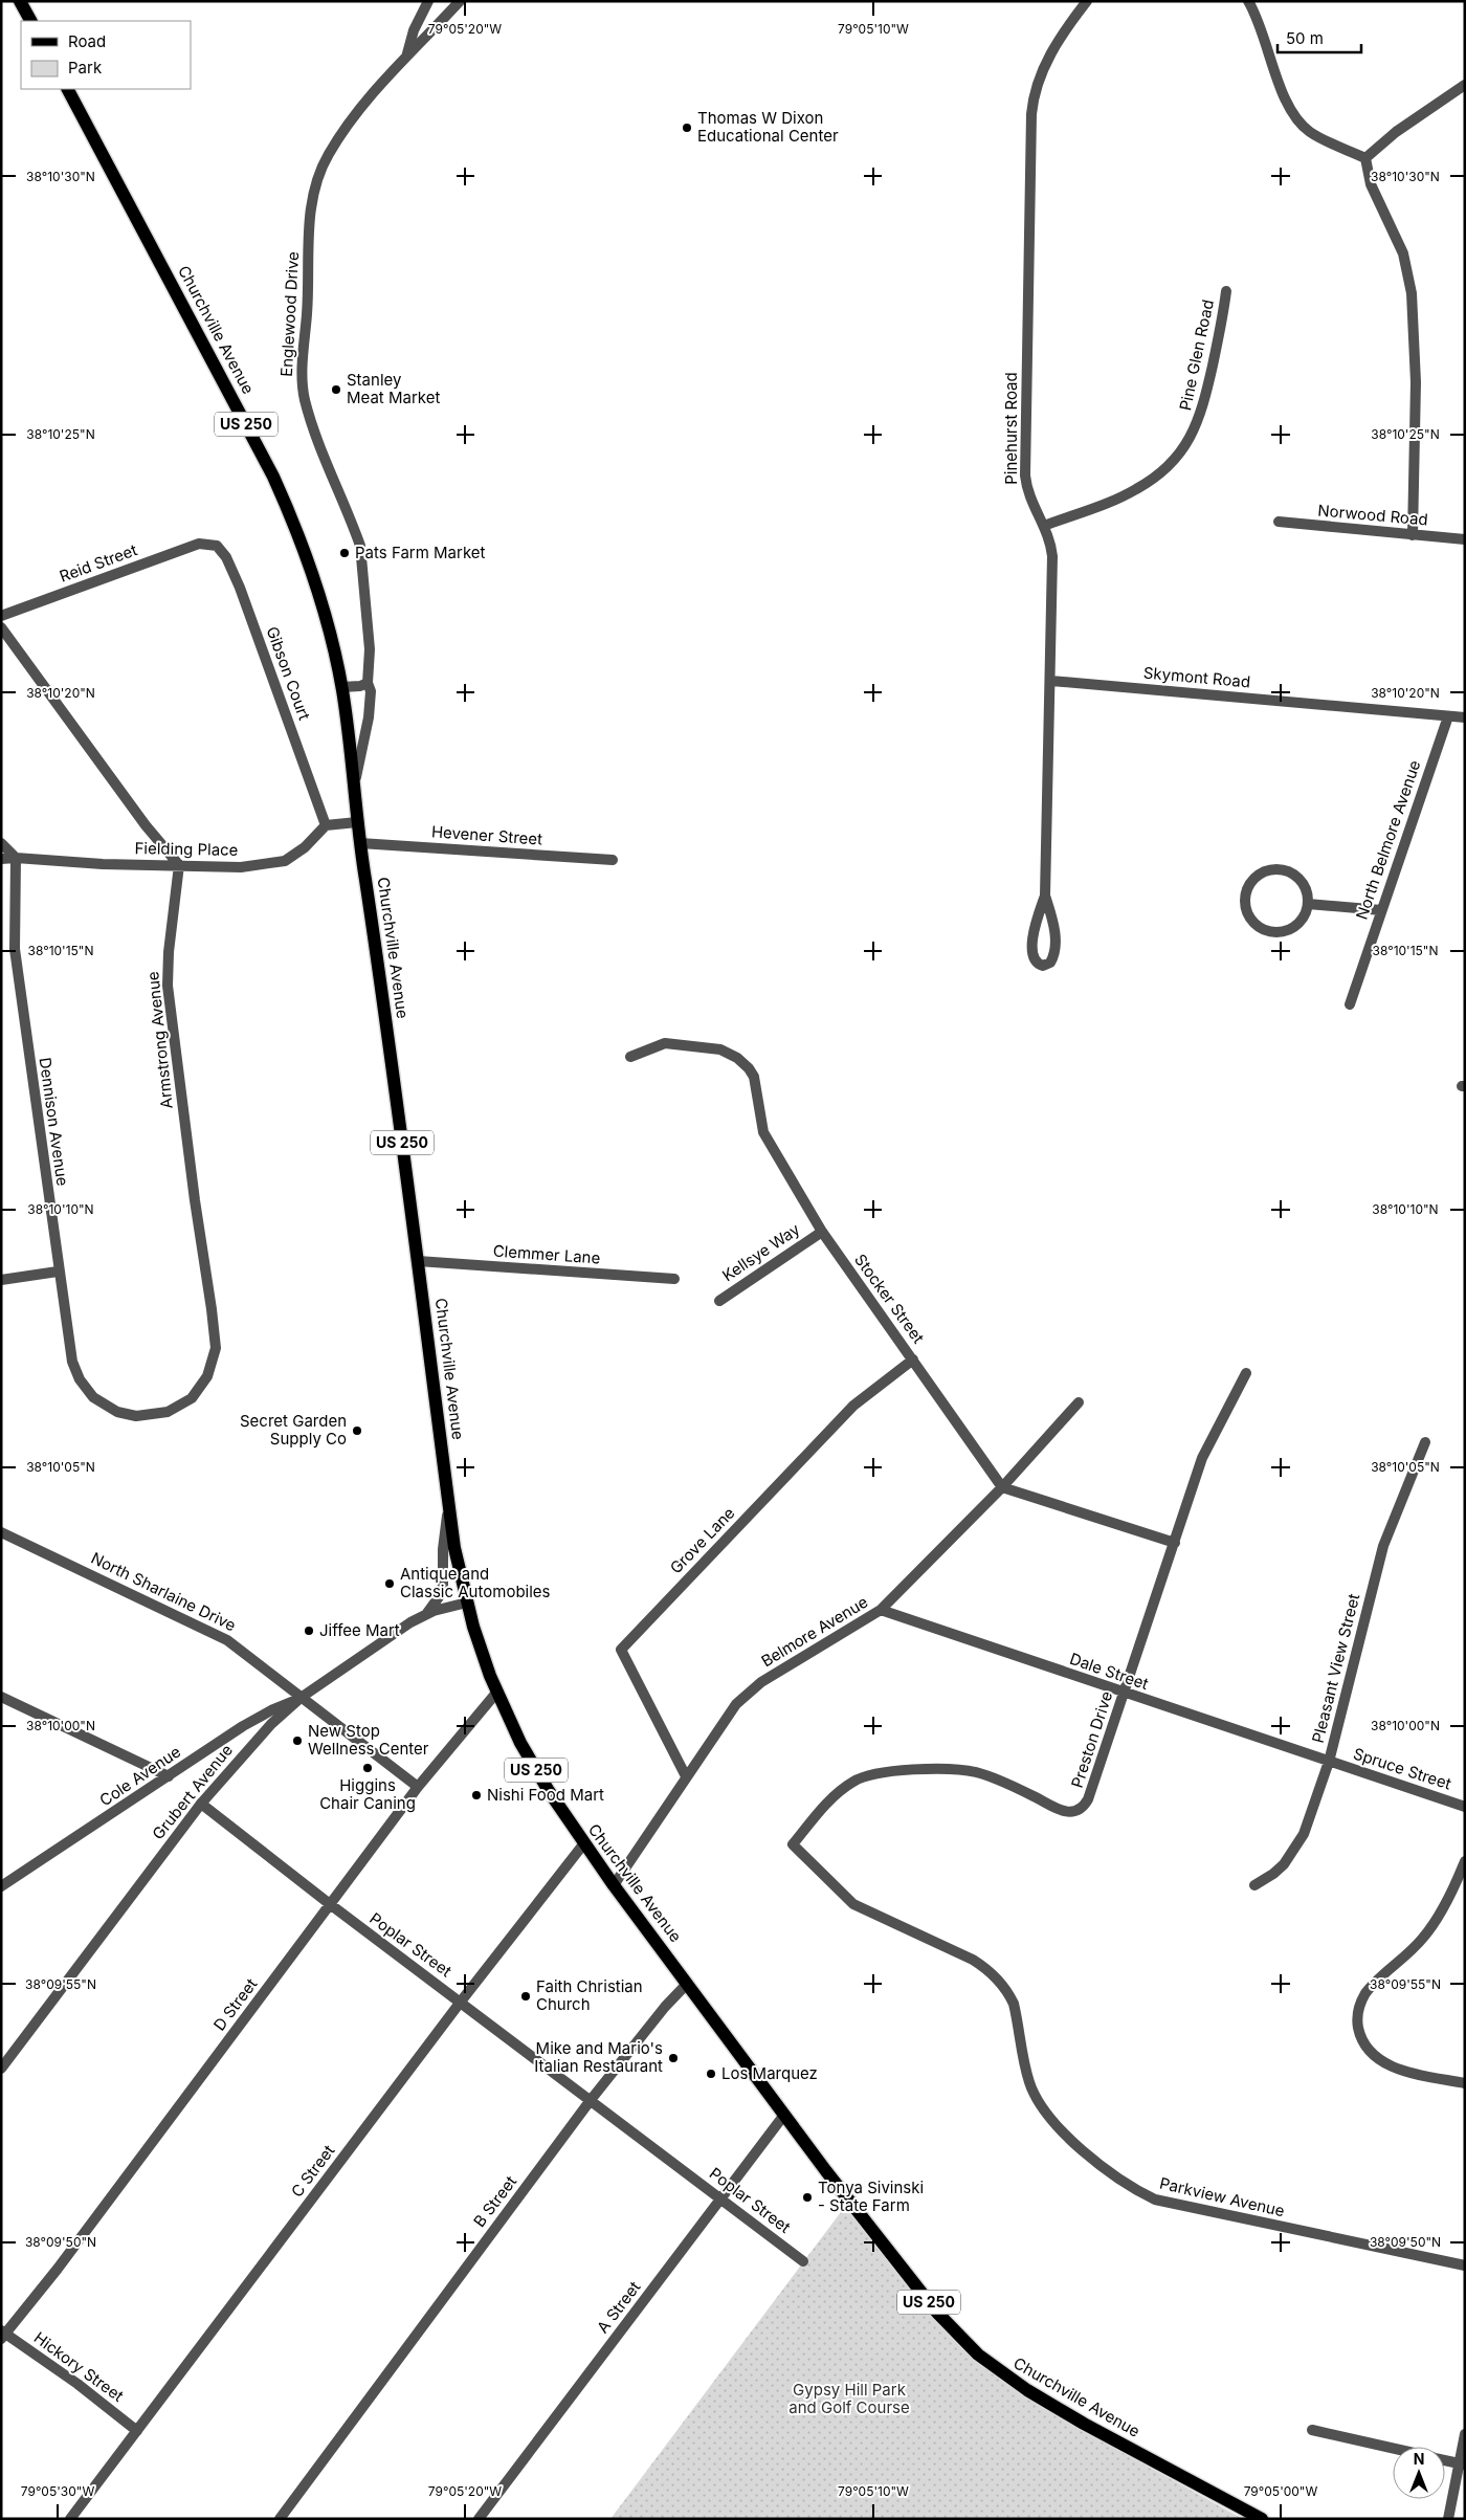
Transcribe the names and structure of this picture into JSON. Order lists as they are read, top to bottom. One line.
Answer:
{"streets":{"main road":["Churchville Avenue","US 250"],"street":["Englewood Drive","Pine Glen Road","Pinehurst Road","Norwood Road","Reid Street","Gibson Court","Skymont Road","Hevener Street","North Belmore Avenue","Fielding Place","Armstrong Avenue","Dennison Avenue","Kellsye Way","Clemmer Lane","Stocker Street","Grove Lane","North Sharlaine Drive","Belmore Avenue","Pleasant View Street","Dale Street","Preston Drive","Spruce Street","Cole Avenue","Grubert Avenue","Poplar Street","D Street","C Street","Parkview Avenue","B Street","A Street","Hickory Street"]},"crossings":[["Englewood Drive","Churchville Avenue"],["Churchville Avenue","Hevener Street"],["Churchville Avenue","Clemmer Lane"],["Churchville Avenue","Belmore Avenue"],["Churchville Avenue","Grubert Avenue"],["Churchville Avenue","D Street"],["Churchville Avenue","C Street"],["Churchville Avenue","B Street"],["Churchville Avenue","A Street"],["Pine Glen Road","Pinehurst Road"],["Pinehurst Road","Skymont Road"],["Reid Street","Gibson Court"],["Gibson Court","Fielding Place"],["Skymont Road","North Belmore Avenue"],["Fielding Place","Armstrong Avenue"],["Fielding Place","Dennison Avenue"],["Armstrong Avenue","Dennison Avenue"],["Kellsye Way","Stocker Street"],["Stocker Street","Grove Lane"],["Stocker Street","Belmore Avenue"],["Grove Lane","Belmore Avenue"],["North Sharlaine Drive","Cole Avenue"],["North Sharlaine Drive","Grubert Avenue"],["North Sharlaine Drive","D Street"],["Belmore Avenue","Dale Street"],["Pleasant View Street","Dale Street"],["Pleasant View Street","Spruce Street"],["Dale Street","Preston Drive"],["Dale Street","Spruce Street"],["Preston Drive","Parkview Avenue"],["Cole Avenue","Grubert Avenue"],["Grubert Avenue","Poplar Street"],["Poplar Street","D Street"],["Poplar Street","C Street"],["Poplar Street","B Street"],["Poplar Street","A Street"],["D Street","Hickory Street"],["C Street","Hickory Street"]],"parks":["Gypsy Hill Park and Golf Course"],"places":["Thomas W Dixon Educational Center","Stanley Meat Market","Pats Farm Market","Secret Garden Supply Co","Antique and Classic Automobiles","Jiffee Mart","New Stop Wellness Center","Higgins Chair Caning","Nishi Food Mart","Faith Christian Church","Mike and Mario's Italian Restaurant","Los Marquez","Tonya Sivinski - State Farm"],"legend":["Road","Park"],"scale_bar":"50 m","north":"top","coordinates":["79°05'20\"W","79°05'10\"W","38°10'30\"N","38°10'25\"N","38°10'20\"N","38°10'15\"N","38°10'10\"N","38°10'05\"N","38°10'00\"N","38°09'55\"N","38°09'50\"N","79°05'30\"W","79°05'00\"W"]}
